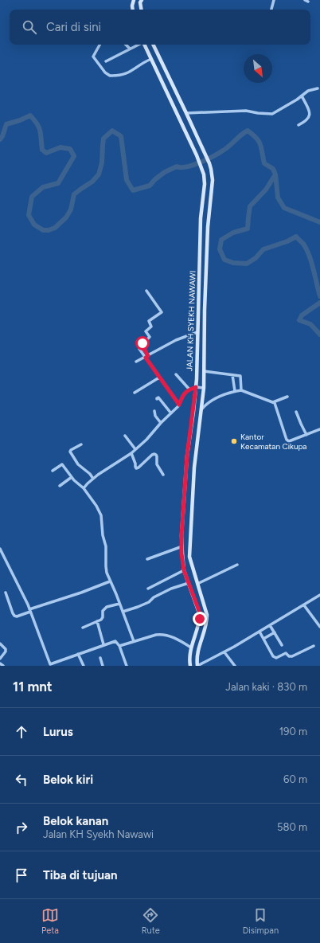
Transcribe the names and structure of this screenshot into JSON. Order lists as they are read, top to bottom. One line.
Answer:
{"streets":{"main road":["JALAN KH SYEKH NAWAWI"]},"places":["Kantor Kecamatan Cikupa"],"north":"bottom right","page":{"search":"Cari di sini","heading":["11 mnt","Jalan kaki · 830 m"],"list":[["Lurus","190 m"],["Belok kiri","60 m"],["Belok kanan","Jalan KH Syekh Nawawi","580 m"],"Tiba di tujuan"],"nav":["Peta","Rute","Disimpan"]}}
